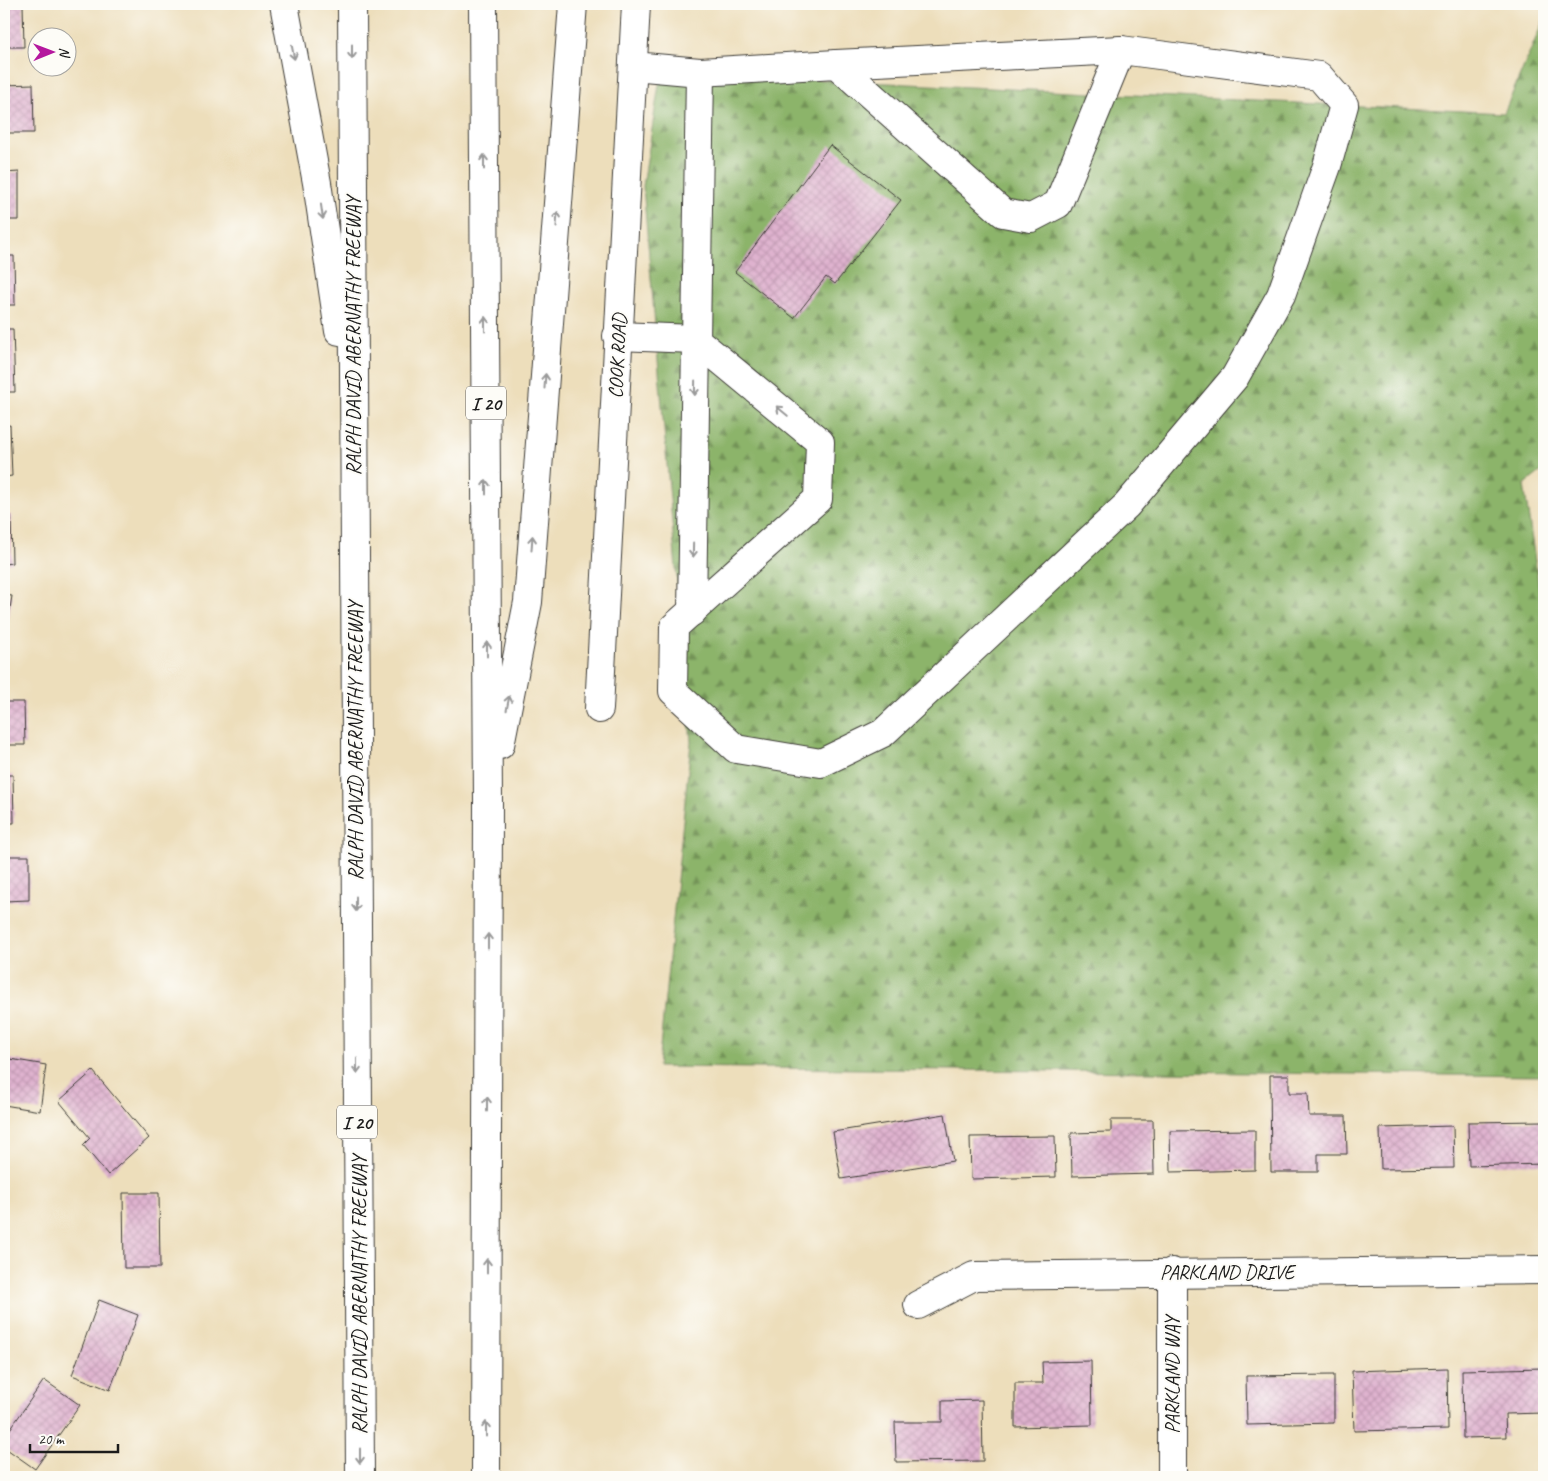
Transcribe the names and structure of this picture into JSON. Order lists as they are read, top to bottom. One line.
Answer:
{"streets":{"main road":["RALPH DAVID ABERNATHY FREEWAY","COOK ROAD","I 20","PARKLAND DRIVE","PARKLAND WAY"]},"crossings":[["PARKLAND DRIVE","PARKLAND WAY"]],"scale_bar":"20 m","north":"right"}
